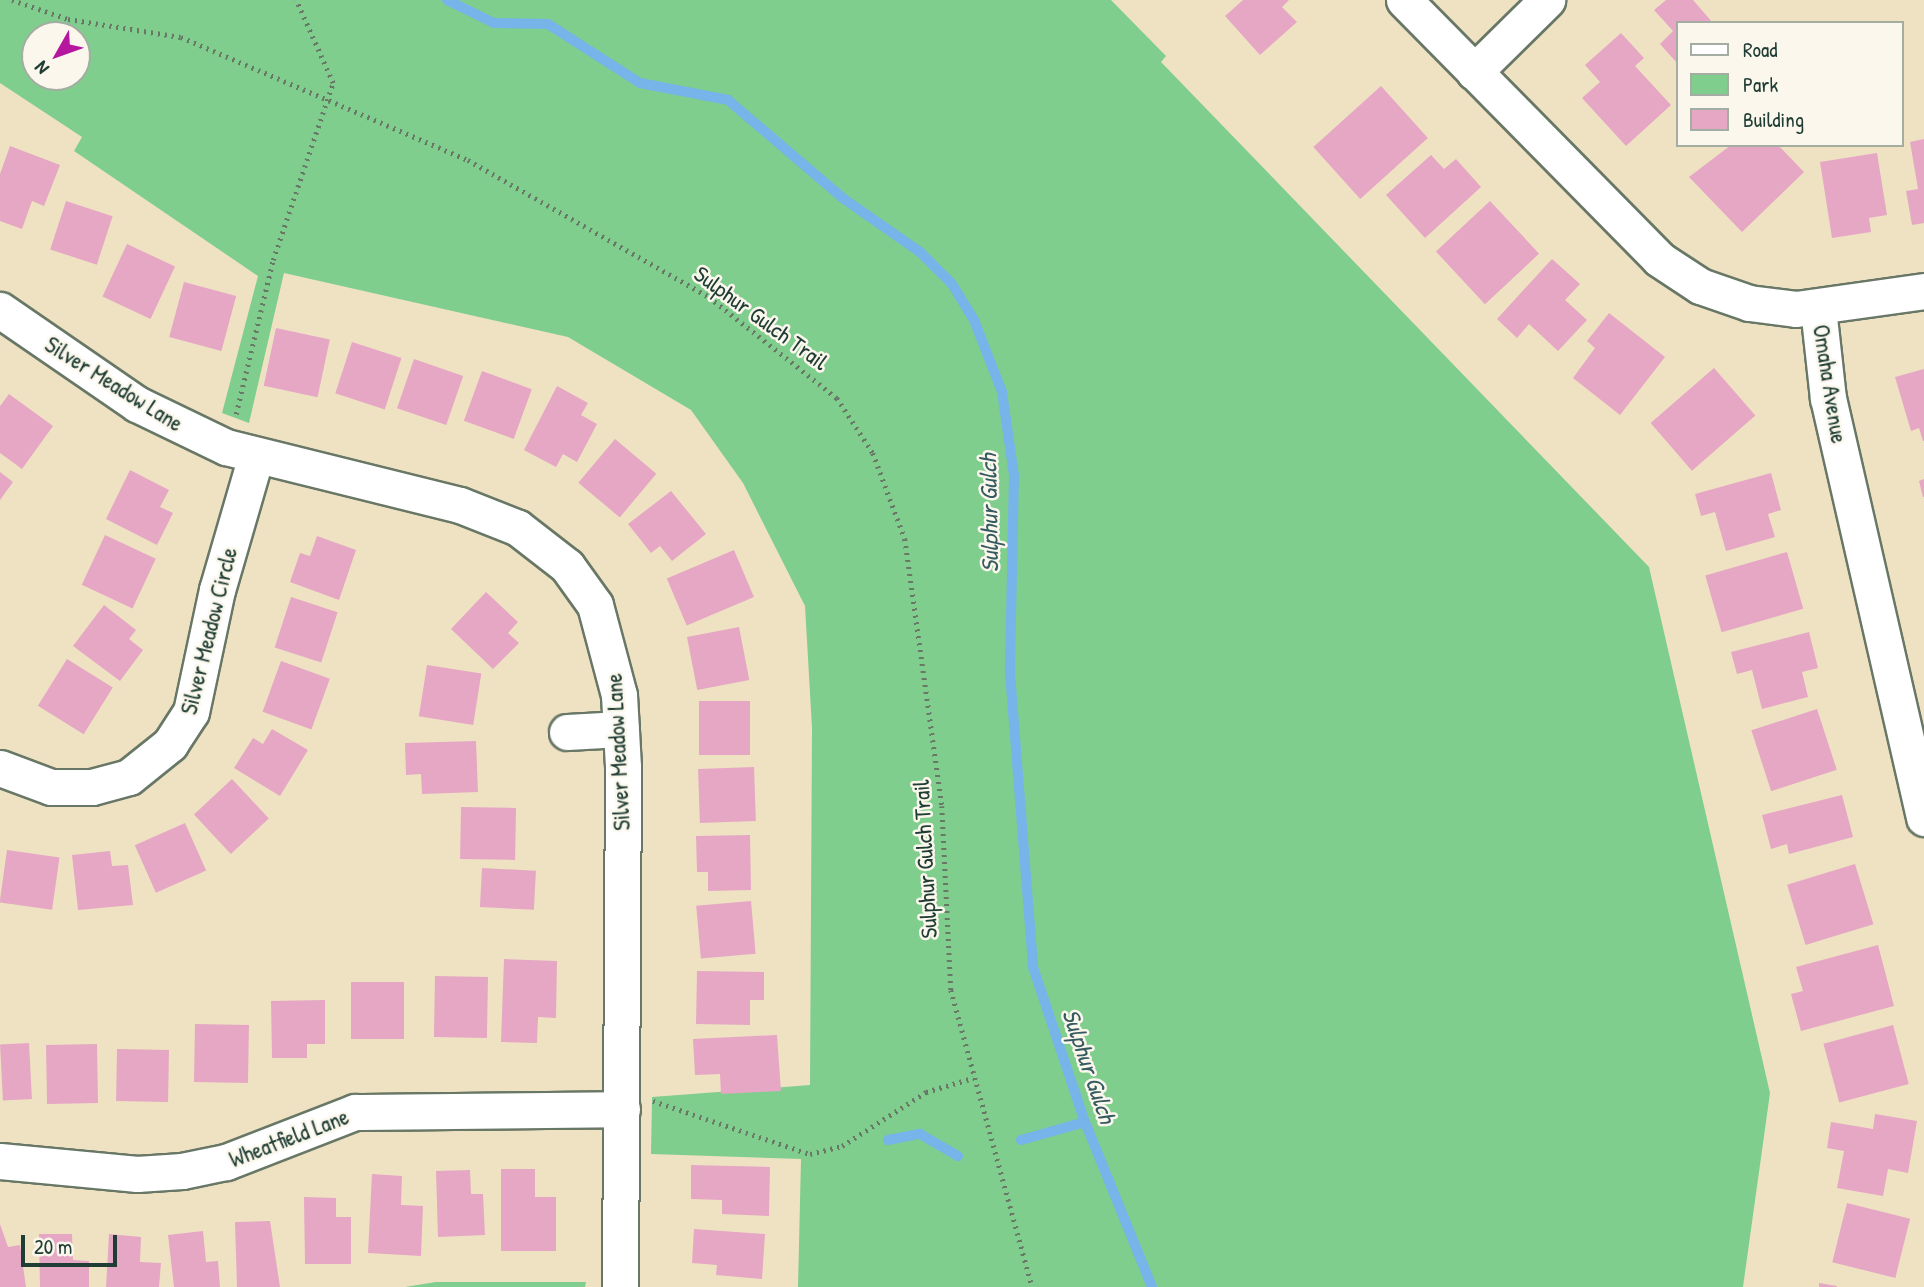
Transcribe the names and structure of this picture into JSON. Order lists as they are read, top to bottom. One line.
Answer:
{"streets":{"street":["Silver Meadow Lane","Omaha Avenue","Silver Meadow Circle","Wheatfield Lane"],"path":["Sulphur Gulch Trail"]},"crossings":[["Silver Meadow Lane","Silver Meadow Circle"],["Silver Meadow Lane","Wheatfield Lane"]],"water":["Sulphur Gulch"],"legend":["Road","Park","Building"],"scale_bar":"20 m","north":"bottom left"}
